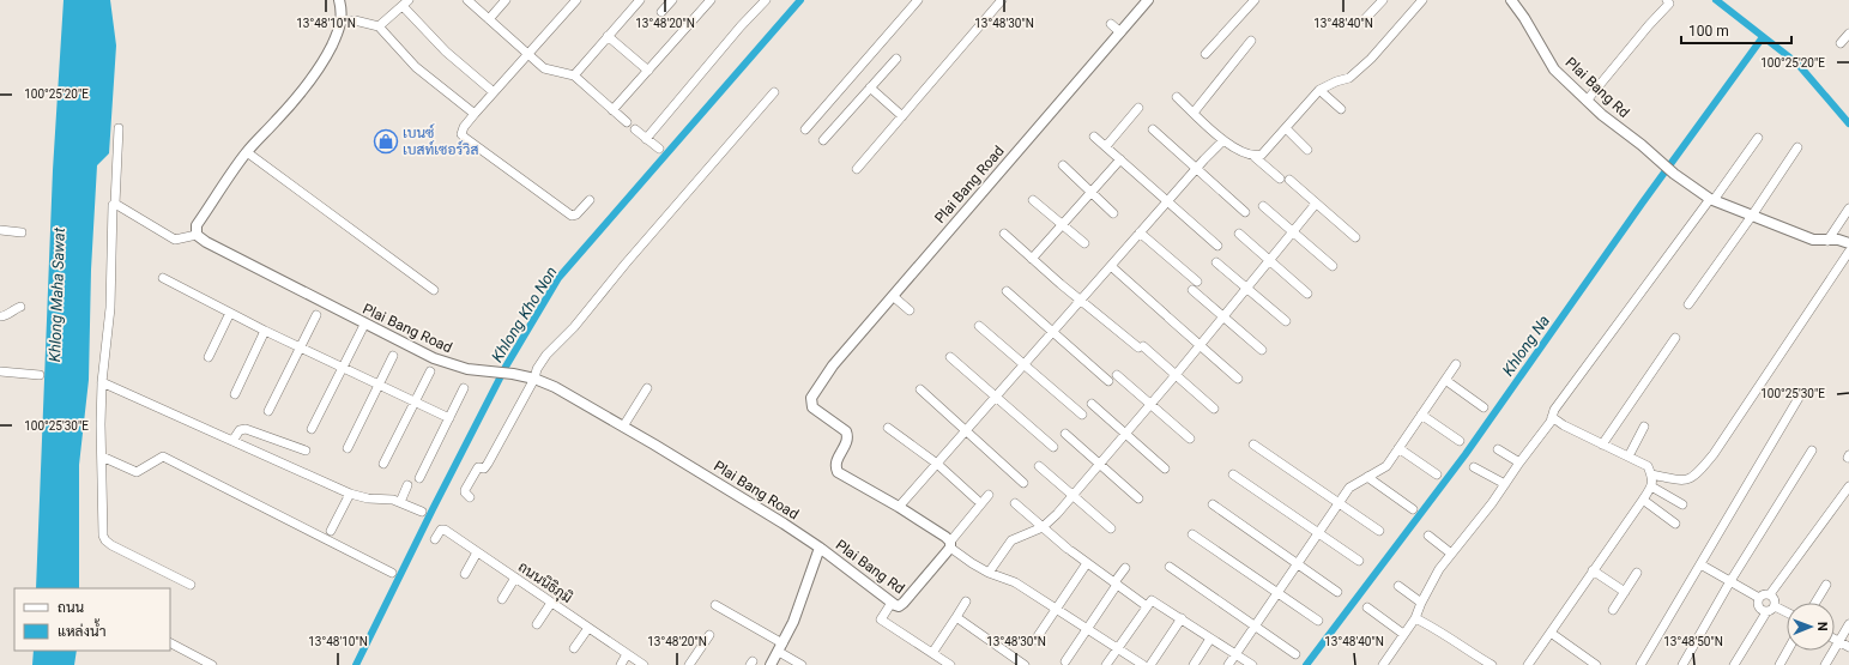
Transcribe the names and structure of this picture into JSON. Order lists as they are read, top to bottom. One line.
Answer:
{"streets":{"street":["Plai Bang Rd","Plai Bang Road","ถนนนิธิภุมิ"]},"crossings":[["Plai Bang Rd","Plai Bang Road"]],"water":["Khlong Maha Sawat","Khlong Kho Non","Khlong Na"],"places":{"shop":["เบนซ์ เบสท์เซอร์วิส"]},"legend":["ถนน","แหล่งน้ำ"],"scale_bar":"100 m","north":"right","coordinates":["13°48'10\"N","13°48'20\"N","13°48'30\"N","13°48'40\"N","100°25'20\"E","100°25'30\"E","13°48'50\"N"]}
